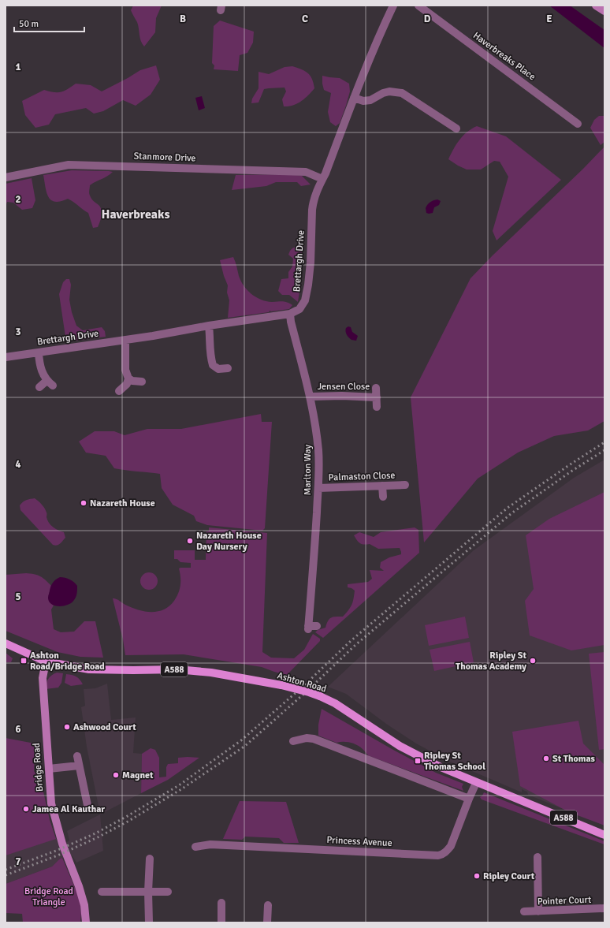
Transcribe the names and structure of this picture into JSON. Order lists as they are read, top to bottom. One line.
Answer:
{"streets":{"main road":["A588","Ashton Road"],"street":["Haverbreaks Place","Stanmore Drive","Brettargh Drive","Jensen Close","Marlton Way","Palmaston Close","Bridge Road","Princess Avenue","Pointer Court"]},"crossings":[["Stanmore Drive","Brettargh Drive"],["Brettargh Drive","Marlton Way"],["Jensen Close","Marlton Way"],["Marlton Way","Palmaston Close"],["Ashton Road","Bridge Road"],["Ashton Road","Princess Avenue"]],"districts":["Haverbreaks"],"parks":["Bridge Road Triangle"],"places":{"other":["Nazareth House","Nazareth House Day Nursery","Ripley St Thomas Academy","Ashwood Court","St Thomas","Magnet","Jamea Al Kauthar","Ripley Court"],"transit":["Ashton Road/Bridge Road","Ripley St Thomas School"]},"scale_bar":"50 m","grid":{"columns":["B","C","D","E"],"rows":["1","2","3","4","5","6","7"]}}
